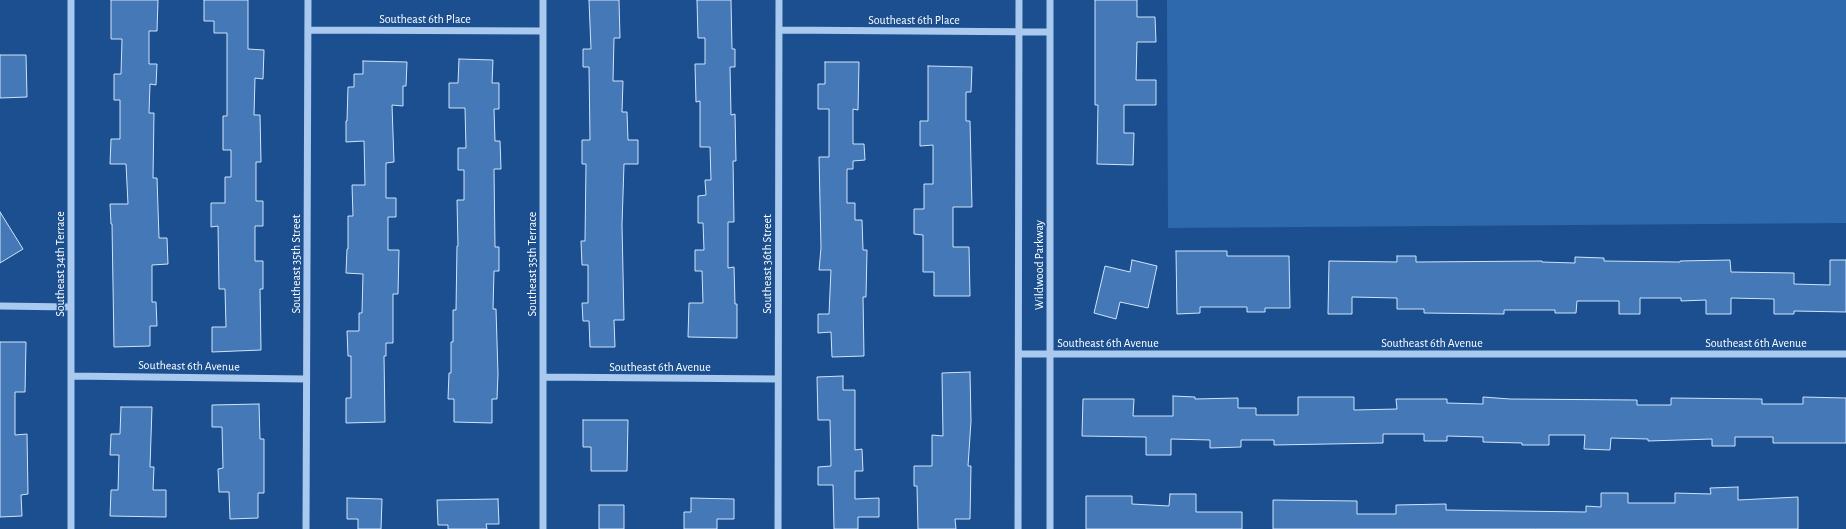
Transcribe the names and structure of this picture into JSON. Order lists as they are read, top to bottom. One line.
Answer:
{"streets":{"street":["Southeast 6th Place","Southeast 34th Terrace","Southeast 35th Street","Southeast 35th Terrace","Southeast 36th Street","Wildwood Parkway","Southeast 6th Avenue"]},"crossings":[["Southeast 6th Place","Southeast 35th Street"],["Southeast 6th Place","Southeast 35th Terrace"],["Southeast 6th Place","Southeast 36th Street"],["Southeast 6th Place","Wildwood Parkway"],["Southeast 34th Terrace","Southeast 6th Avenue"],["Southeast 35th Street","Southeast 6th Avenue"],["Southeast 35th Terrace","Southeast 6th Avenue"],["Southeast 36th Street","Southeast 6th Avenue"],["Wildwood Parkway","Southeast 6th Avenue"]]}
